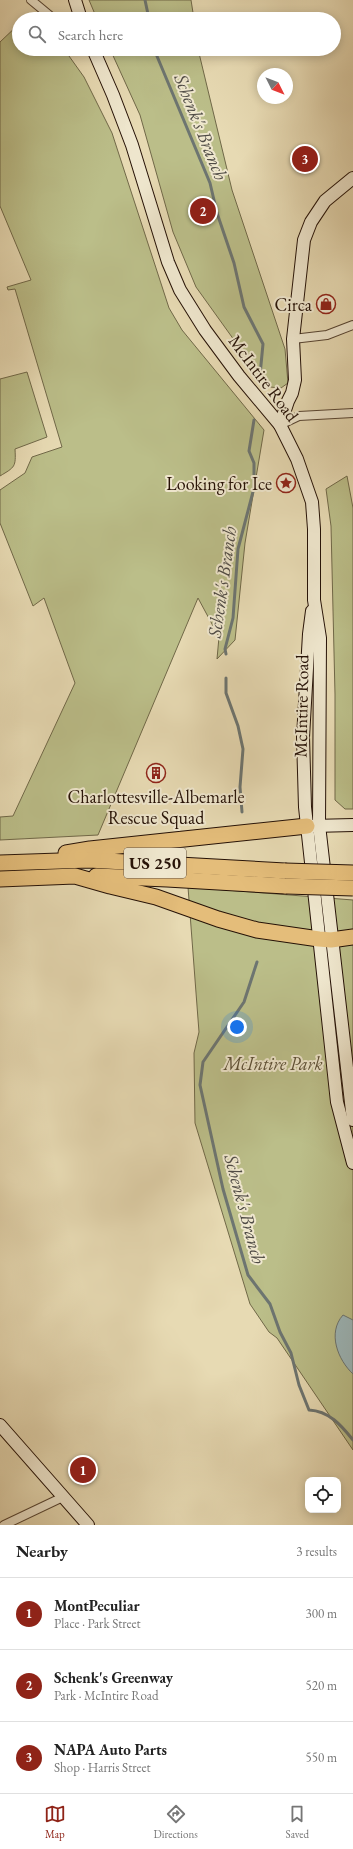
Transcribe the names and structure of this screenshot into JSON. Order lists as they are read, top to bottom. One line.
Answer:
{"streets":{"highway":["US 250"],"main road":["McIntire Road"]},"water":["Schenk's Branch"],"parks":["McIntire Park"],"places":{"shop":["Circa"],"place":["Looking for Ice"],"building":["Charlottesville-Albemarle Rescue Squad"]},"north":"bottom right","page":{"search":"Search here","pins":["3","2","1"],"heading":["Nearby","3 results"],"list":[{"mark":"1","name":"MontPeculiar","note":"Place · Park Street","value":"300 m"},{"mark":"2","name":"Schenk's Greenway","note":"Park · McIntire Road","value":"520 m"},{"mark":"3","name":"NAPA Auto Parts","note":"Shop · Harris Street","value":"550 m"}],"nav":["Map","Directions","Saved"]}}
